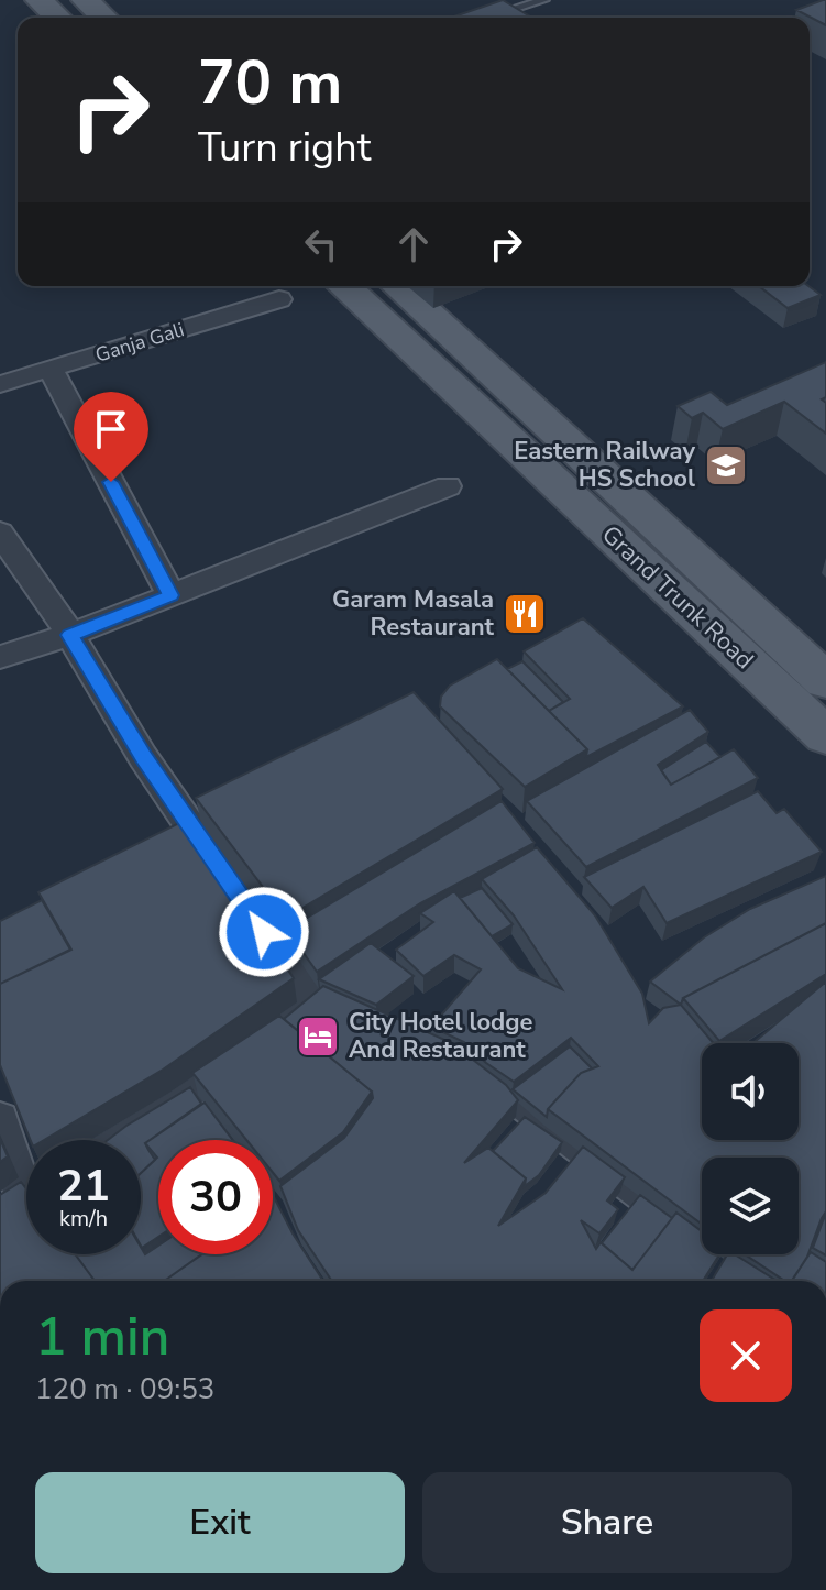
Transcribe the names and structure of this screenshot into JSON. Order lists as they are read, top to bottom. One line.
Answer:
{"streets":{"main road":["Grand Trunk Road"],"street":["Ganja Gali"]},"places":{"school or university":["Eastern Railway HS School"],"restaurant":["Garam Masala Restaurant"],"hotel":["City Hotel lodge And Restaurant"]},"page":{"turn":["70 m","Turn right"],"speed":"21 km/h","limit":"30","heading":["1 min","120 m · 09:53"],"buttons":["Exit","Share"]}}
